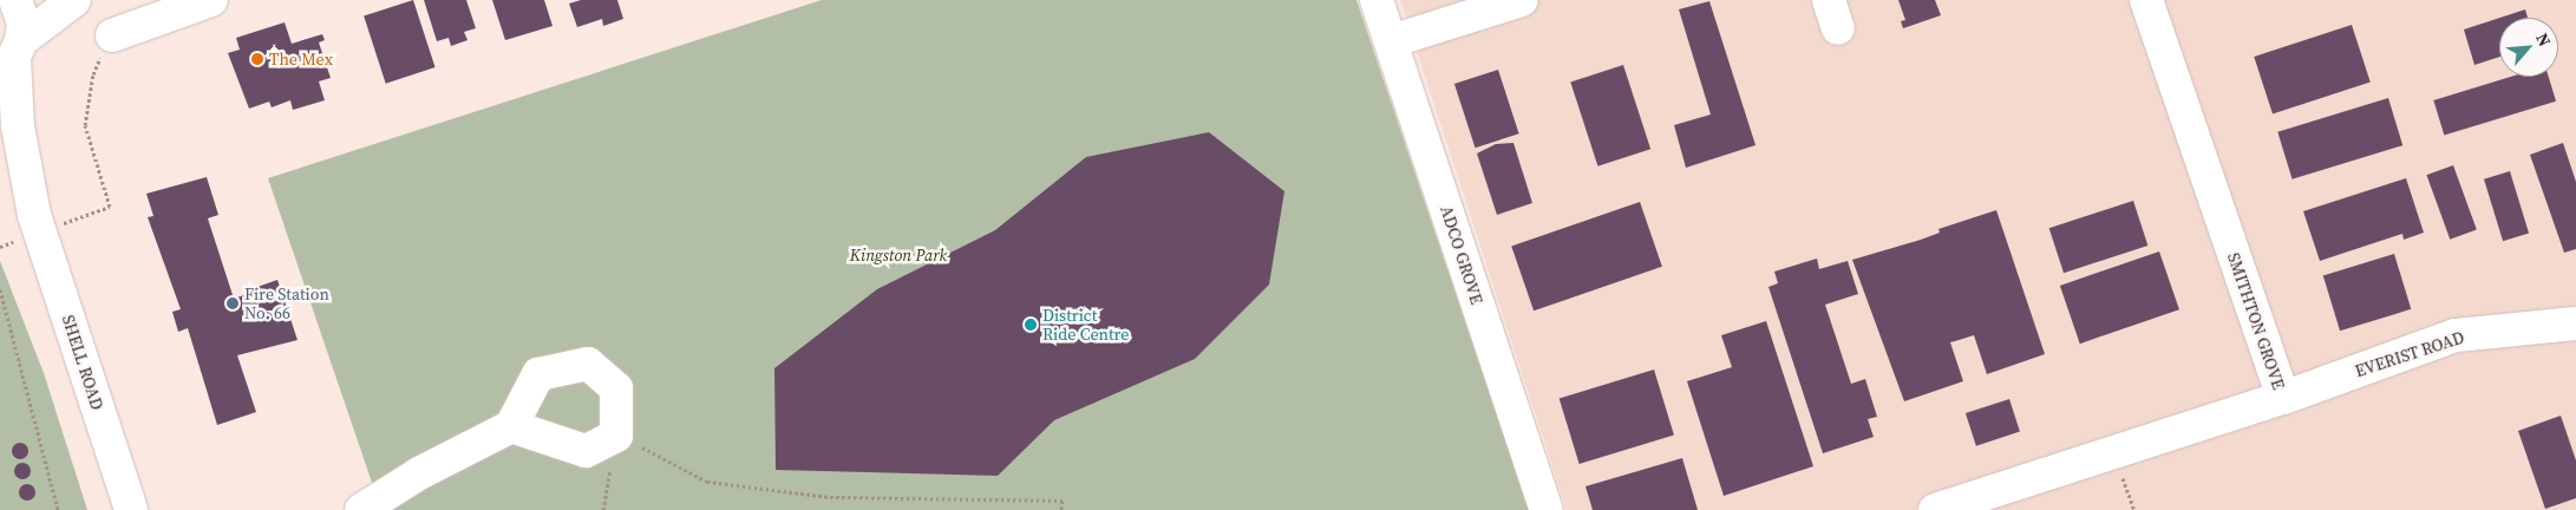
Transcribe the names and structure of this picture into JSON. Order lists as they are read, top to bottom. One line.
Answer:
{"streets":{"street":["ADCO GROVE","SMITHTON GROVE","EVERIST ROAD","SHELL ROAD"]},"crossings":[["SMITHTON GROVE","EVERIST ROAD"]],"parks":["Kingston Park"],"places":["The Mex","Fire Station No. 66","District Ride Centre"],"north":"top right"}
